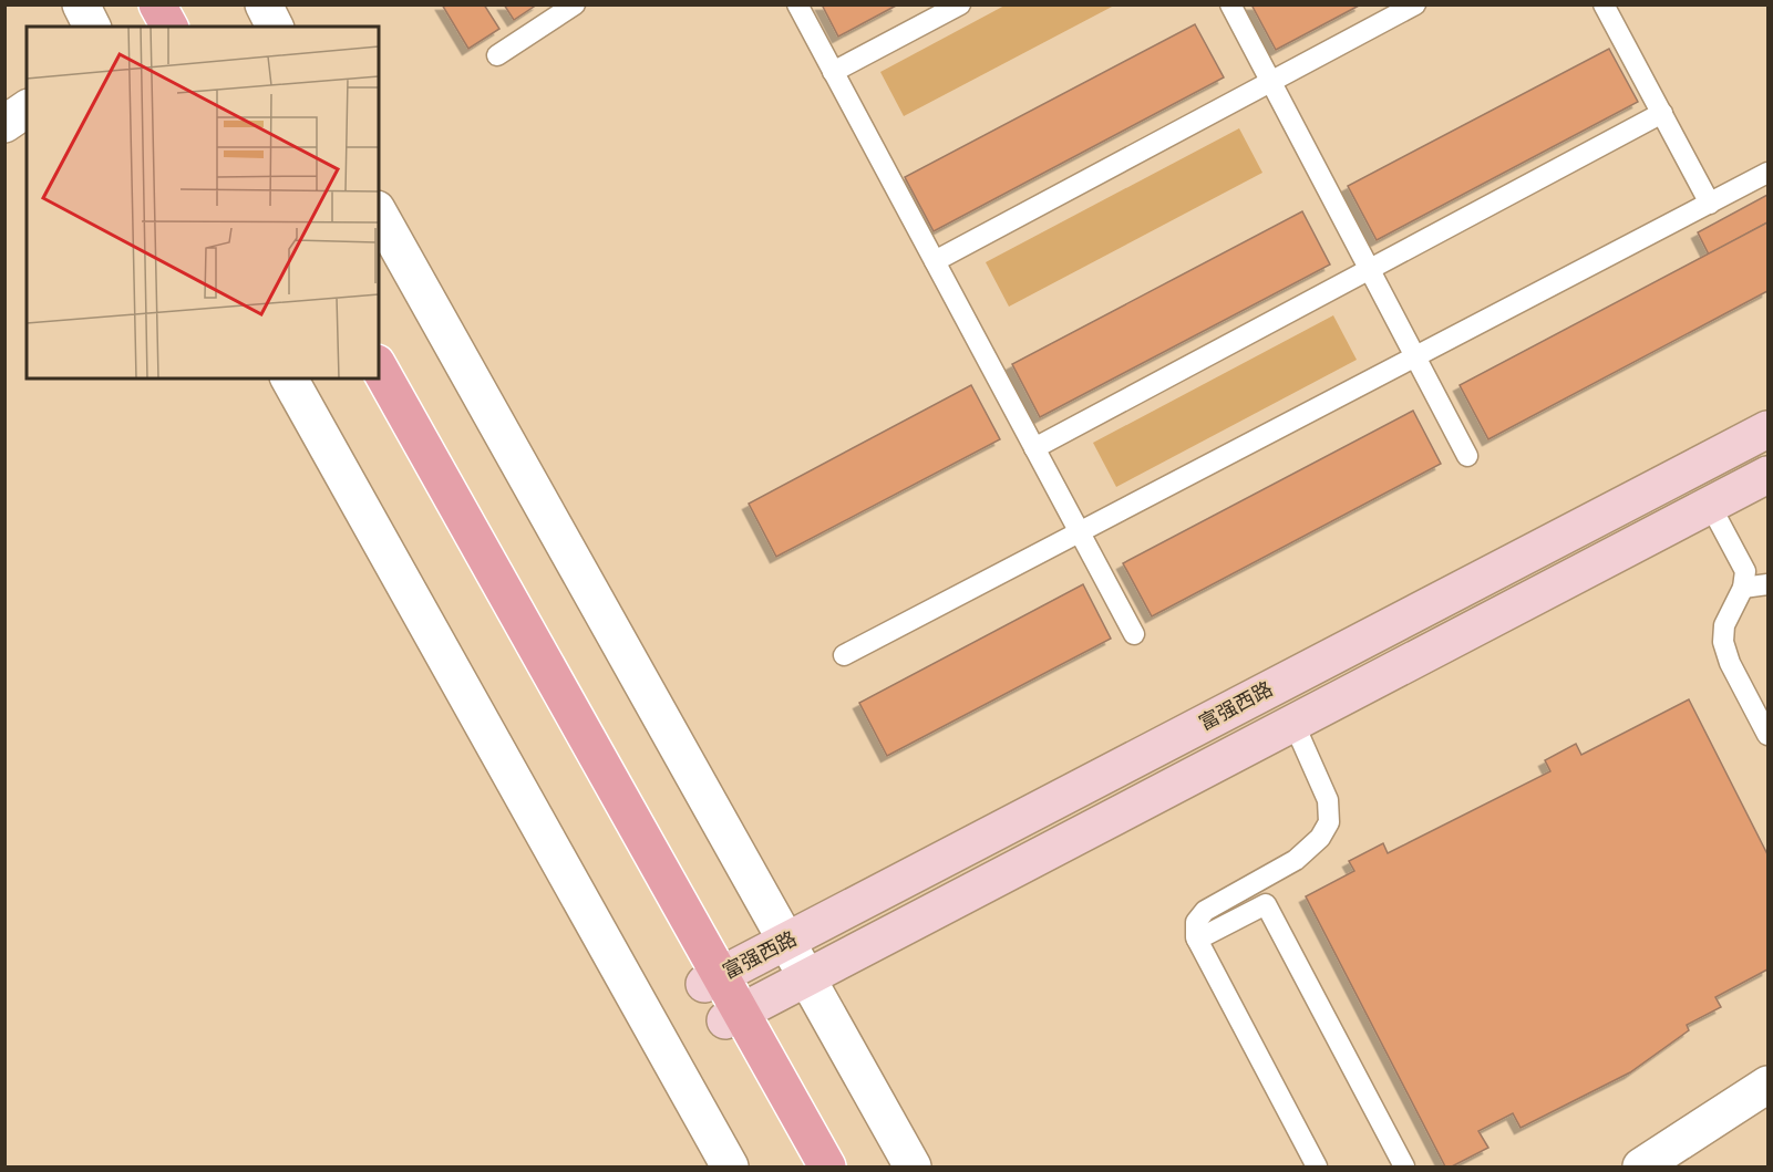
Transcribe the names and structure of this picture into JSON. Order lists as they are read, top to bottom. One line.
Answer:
{"streets":{"main road":["富强西路"]}}
